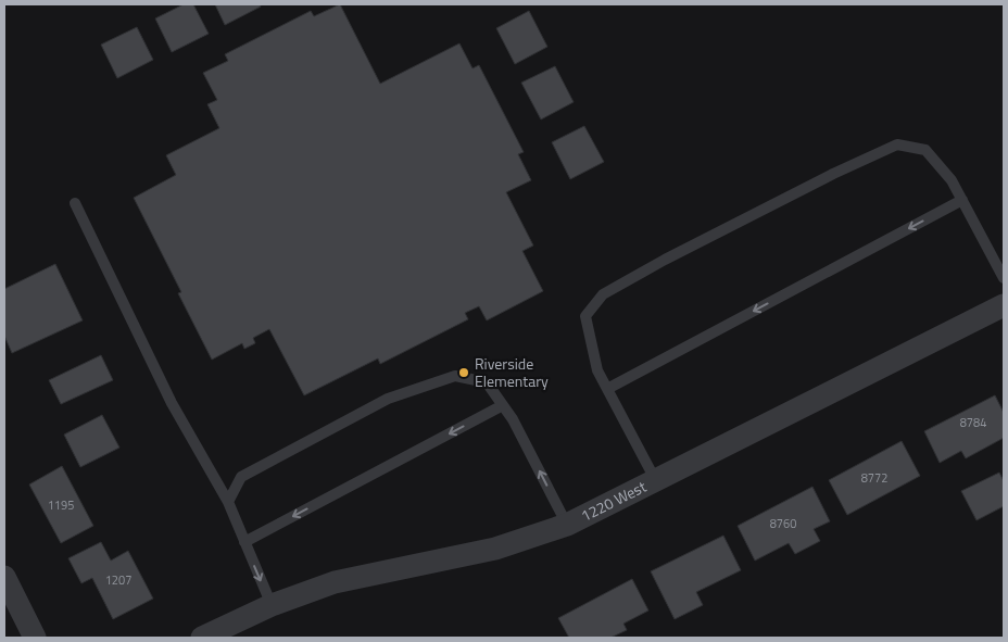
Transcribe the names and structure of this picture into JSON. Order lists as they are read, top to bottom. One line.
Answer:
{"streets":{"street":["1220 West"]},"places":["Riverside Elementary"],"house_numbers":["8784","8772","1195","8760","1207"]}
